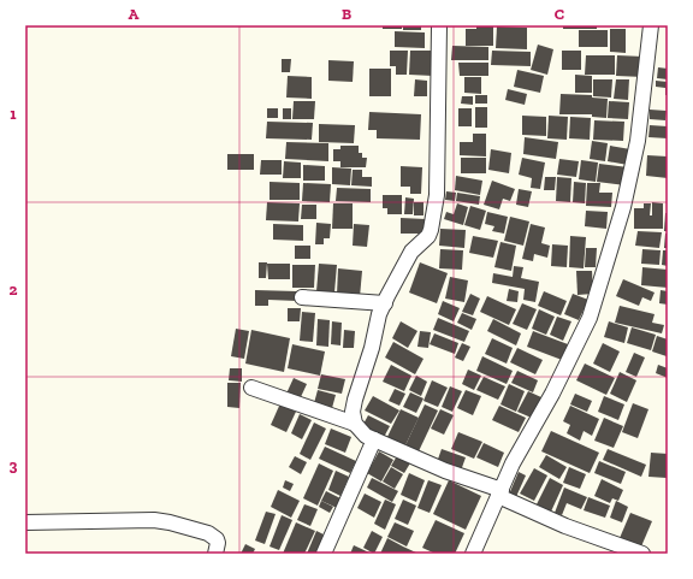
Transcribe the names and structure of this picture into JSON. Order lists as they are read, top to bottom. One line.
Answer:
{"grid":{"columns":["A","B","C"],"rows":["1","2","3"]}}
